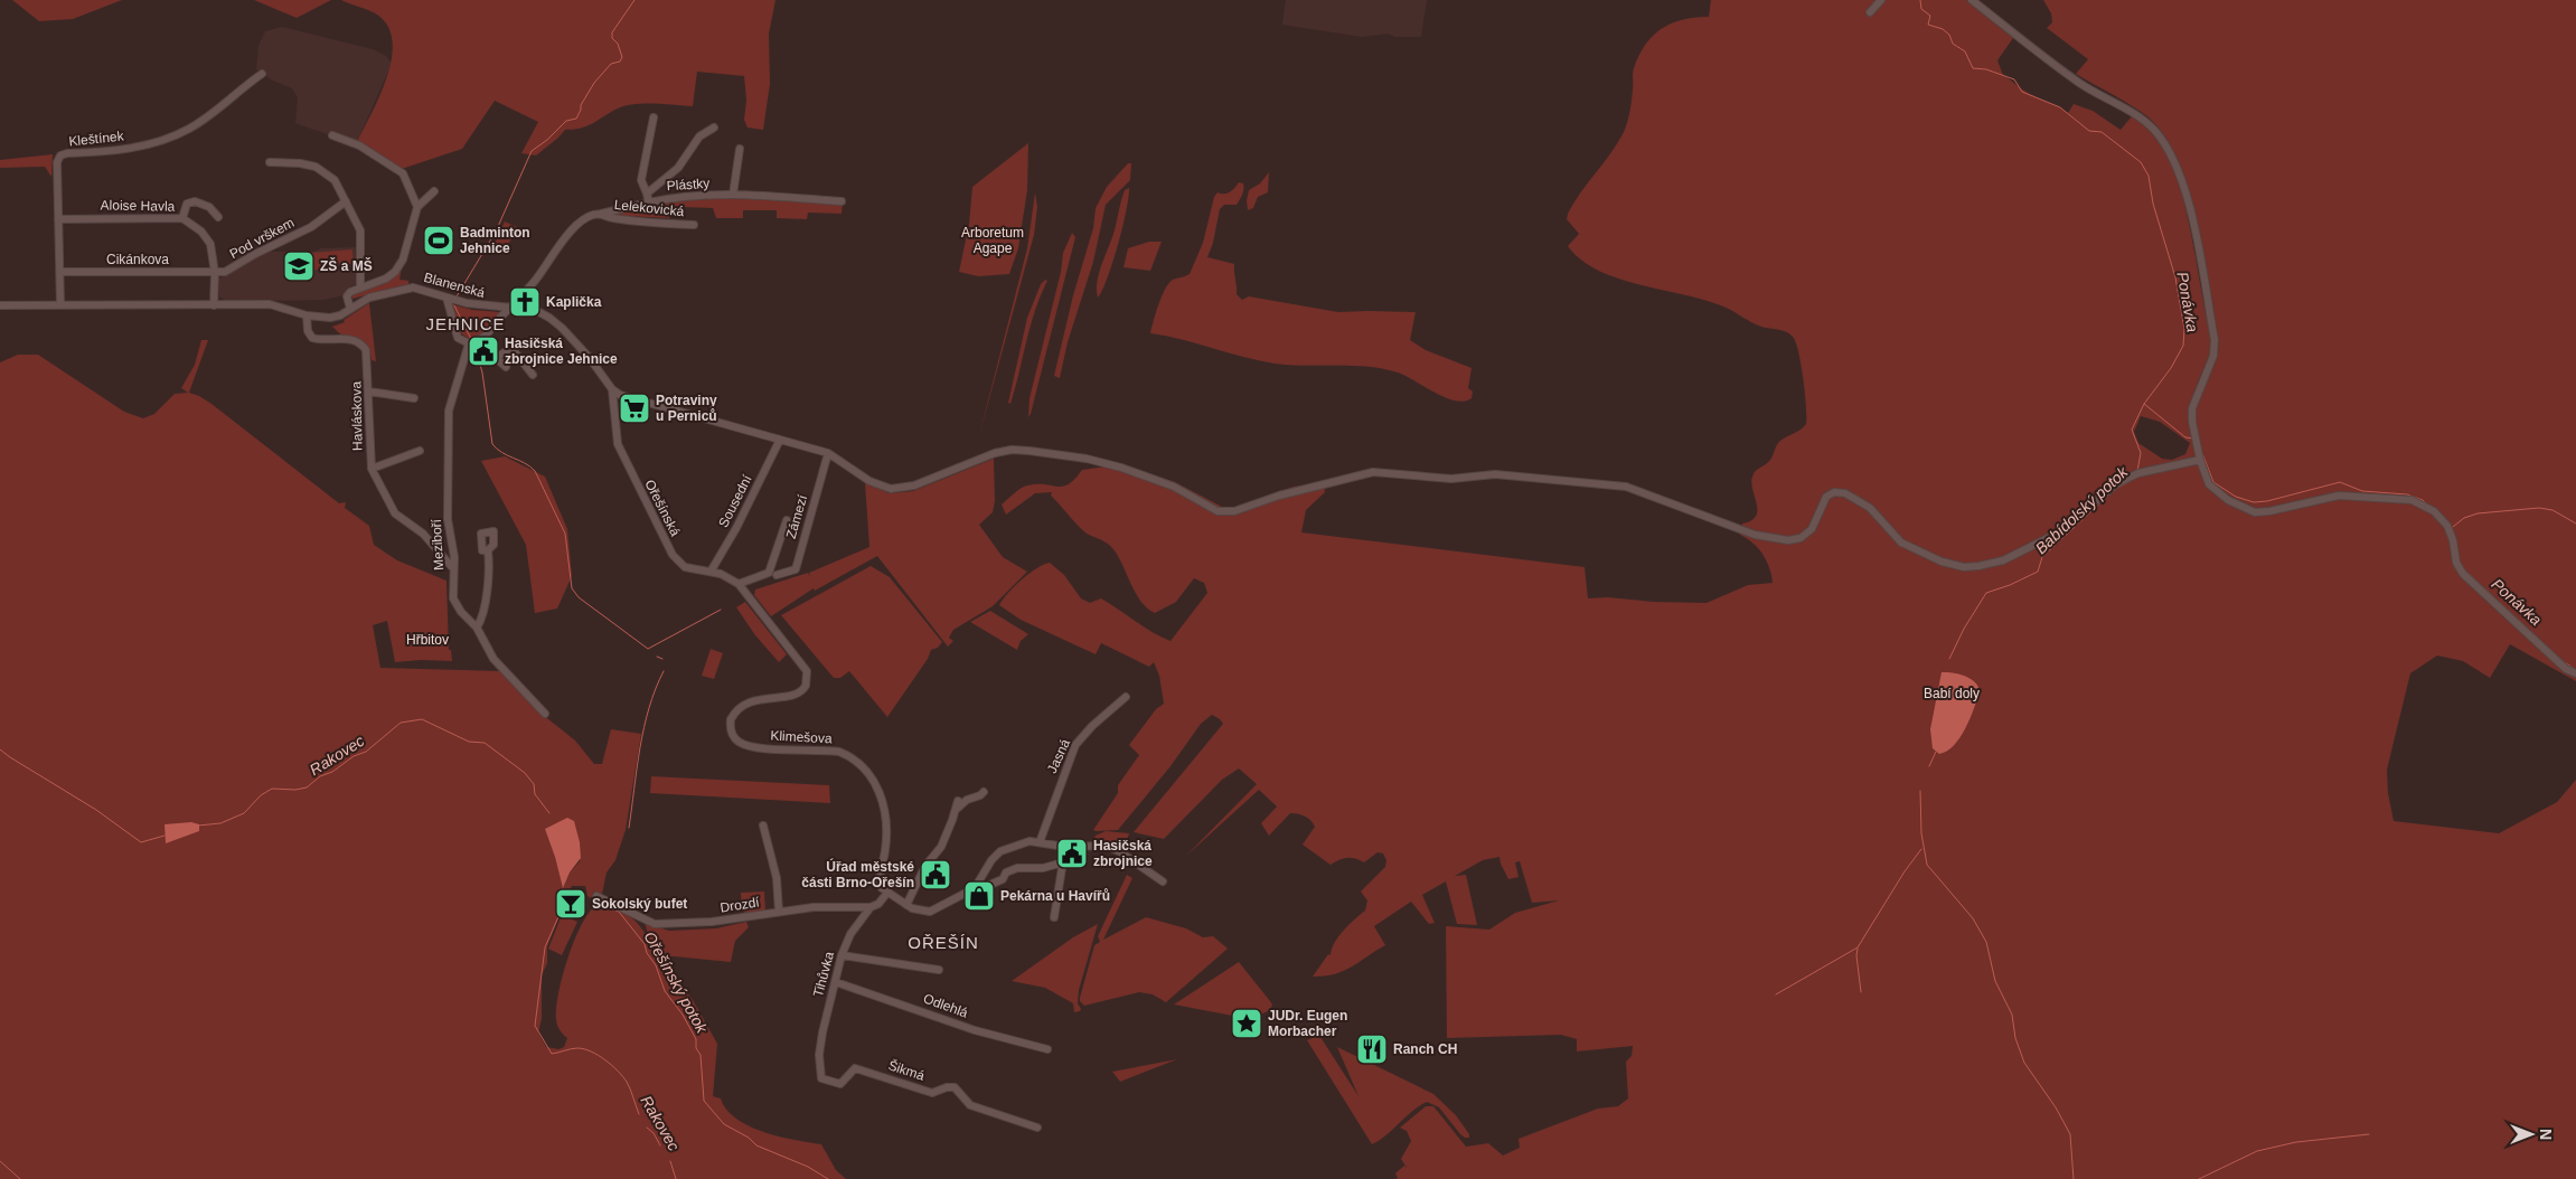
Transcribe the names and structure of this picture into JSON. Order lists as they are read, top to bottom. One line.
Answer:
{"streets":{"street":["Kleštínek","Plástky","Aloise Havla","Lelekovická","Pod vrškem","Cikánkova","Blanenská","Havláskova","Sousední","Ořešínská","Zámezí","Meziboří","Klimešova","Jasná","Drozdí","Tihůvka","Odlehlá","Šikmá"]},"crossings":[["Kleštínek","Aloise Havla"],["Kleštínek","Cikánkova"],["Kleštínek","Blanenská"],["Plástky","Lelekovická"],["Aloise Havla","Pod vrškem"],["Aloise Havla","Cikánkova"],["Lelekovická","Blanenská"],["Pod vrškem","Cikánkova"],["Blanenská","Havláskova"],["Blanenská","Ořešínská"],["Havláskova","Meziboří"],["Sousední","Ořešínská"],["Ořešínská","Klimešova"],["Drozdí","Tihůvka"],["Tihůvka","Odlehlá"],["Tihůvka","Šikmá"]],"districts":["JEHNICE","OŘEŠÍN"],"water":["Ponávka","Babídolský potok","Rakovec","Ořešínský potok"],"parks":["Arboretum Agape","Hřbitov","Babí doly"],"places":{"sports":["Badminton Jehnice"],"school or university":["ZŠ a MŠ"],"church":["Kaplička"],"public building":["Hasičská zbrojnice Jehnice","Hasičská zbrojnice","Úřad městské části Brno-Ořešín"],"supermarket":["Potraviny u Perniců"],"shop":["Pekárna u Havířů"],"bar":["Sokolský bufet"],"place":["JUDr. Eugen Morbacher"],"restaurant":["Ranch CH"]},"north":"right"}
